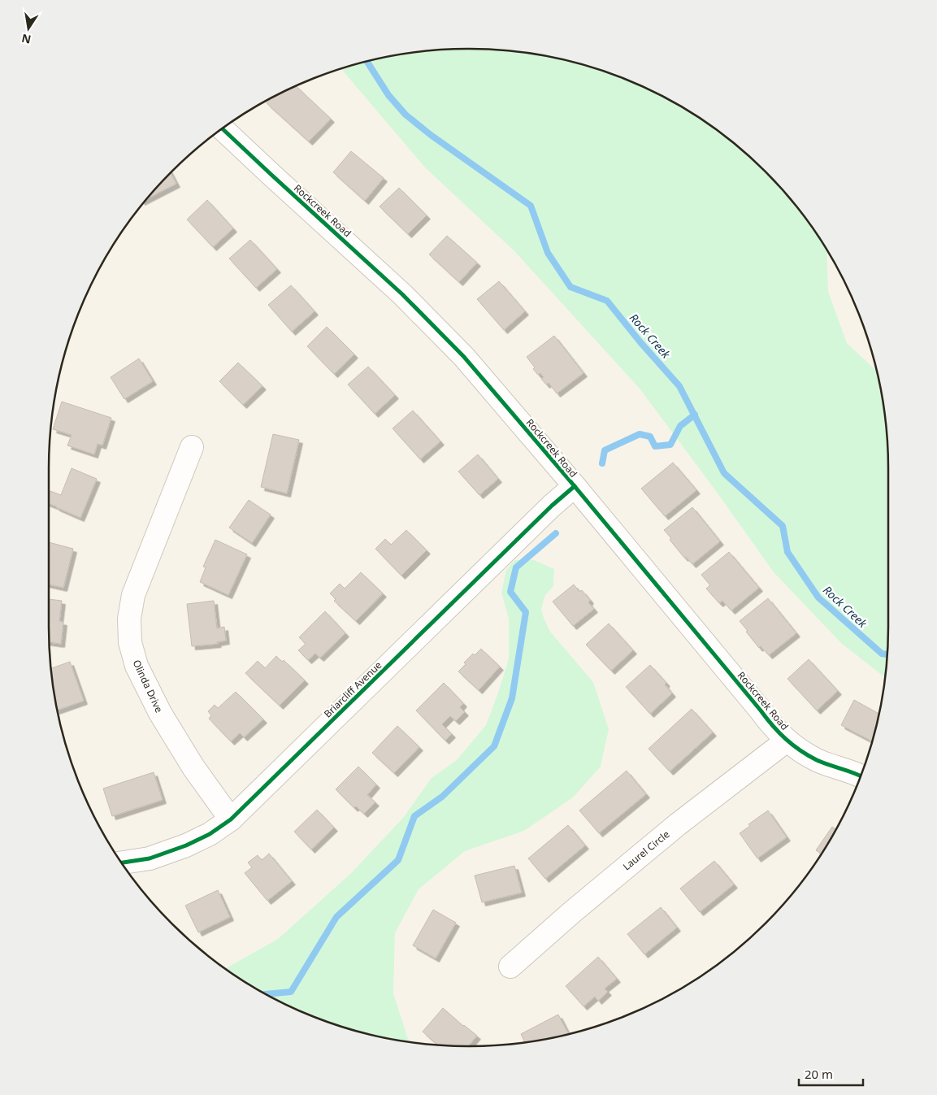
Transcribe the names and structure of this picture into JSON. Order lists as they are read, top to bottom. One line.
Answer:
{"streets":{"street":["Rockcreek Road","Olinda Drive","Briarcliff Avenue","Laurel Circle"]},"crossings":[["Rockcreek Road","Briarcliff Avenue"],["Rockcreek Road","Laurel Circle"],["Olinda Drive","Briarcliff Avenue"]],"water":["Rock Creek"],"scale_bar":"20 m","north":"bottom"}
